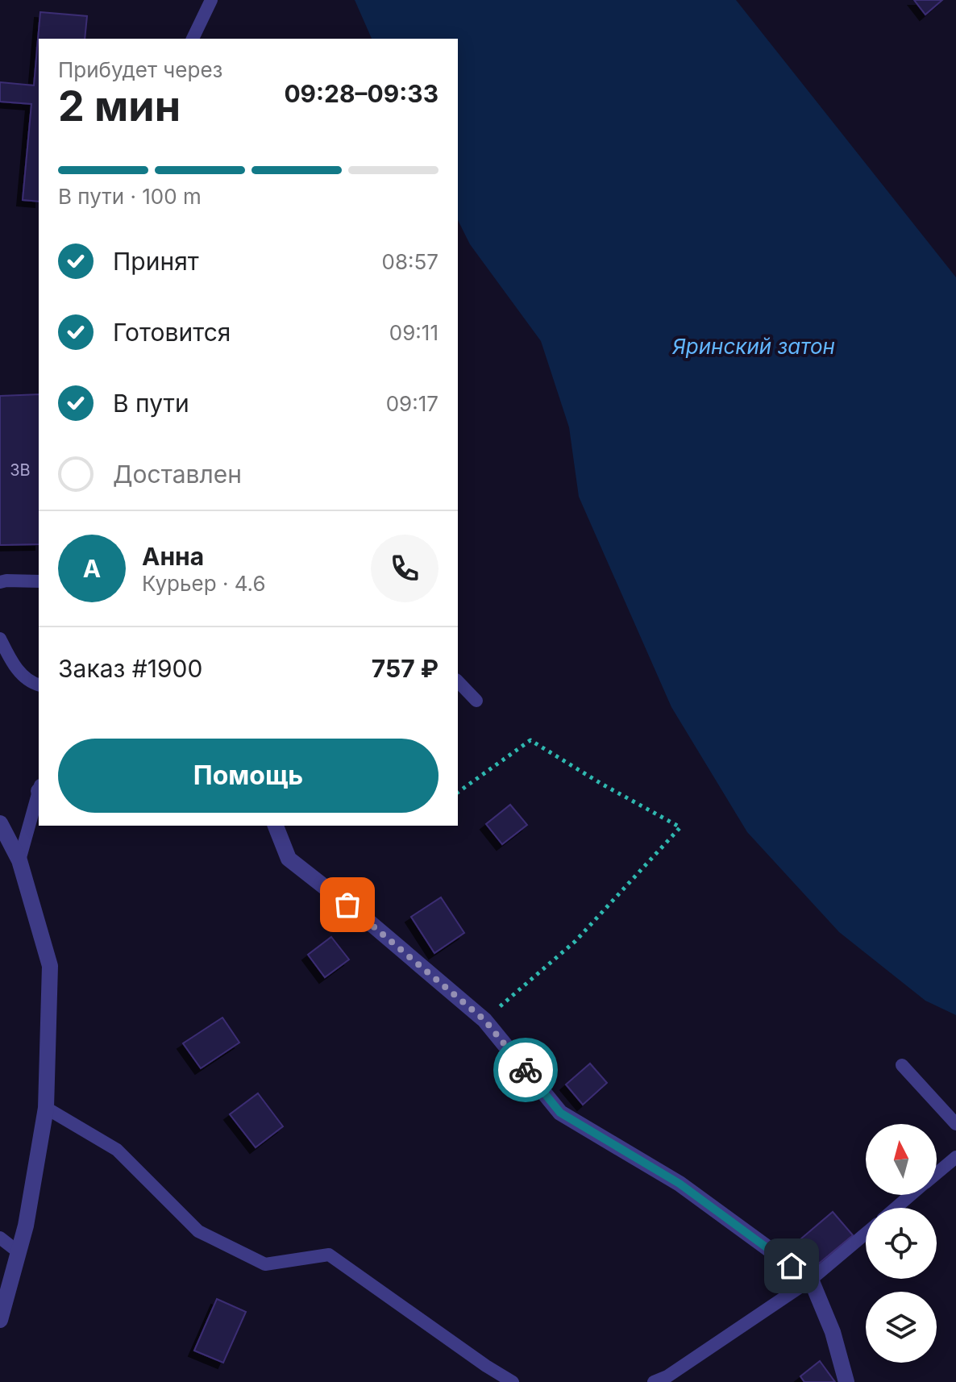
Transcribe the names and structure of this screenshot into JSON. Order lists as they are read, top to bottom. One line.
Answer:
{"water":["Яринский затон"],"house_numbers":["3В"],"north":"top","page":{"heading":["2 мин","Прибудет через","09:28–09:33"],"panel":["Анна","Курьер · 4.6","Заказ #1900","757 ₽"],"bar":"В пути · 100 m","list":[["Принят","08:57"],["Готовится","09:11"],["В пути","09:17"],"Доставлен"],"round":"А","buttons":"Помощь"}}
